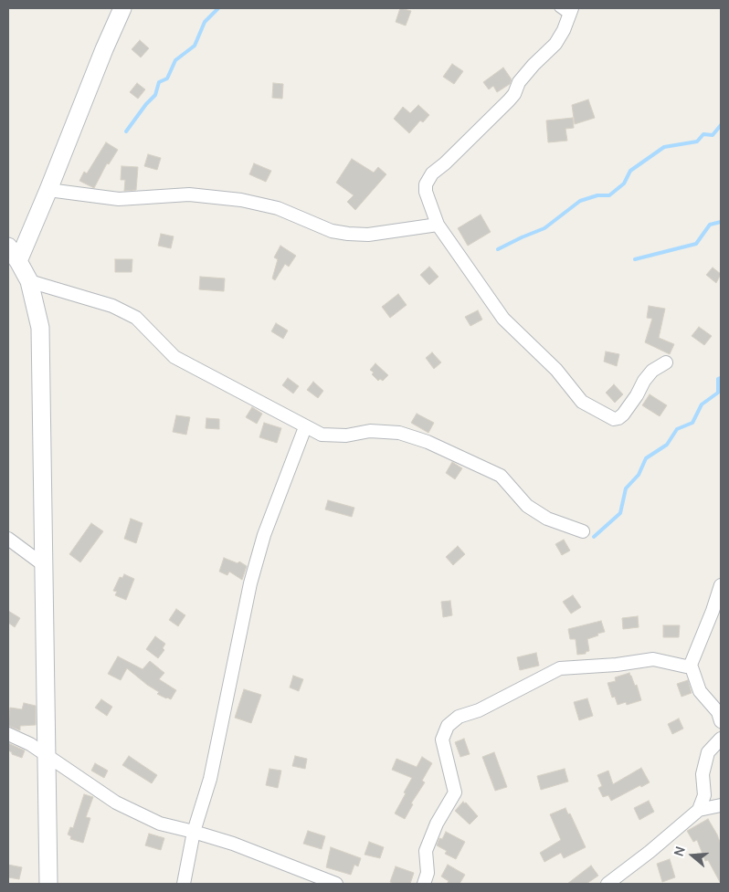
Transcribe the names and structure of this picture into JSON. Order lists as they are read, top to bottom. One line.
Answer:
{"north":"left"}
